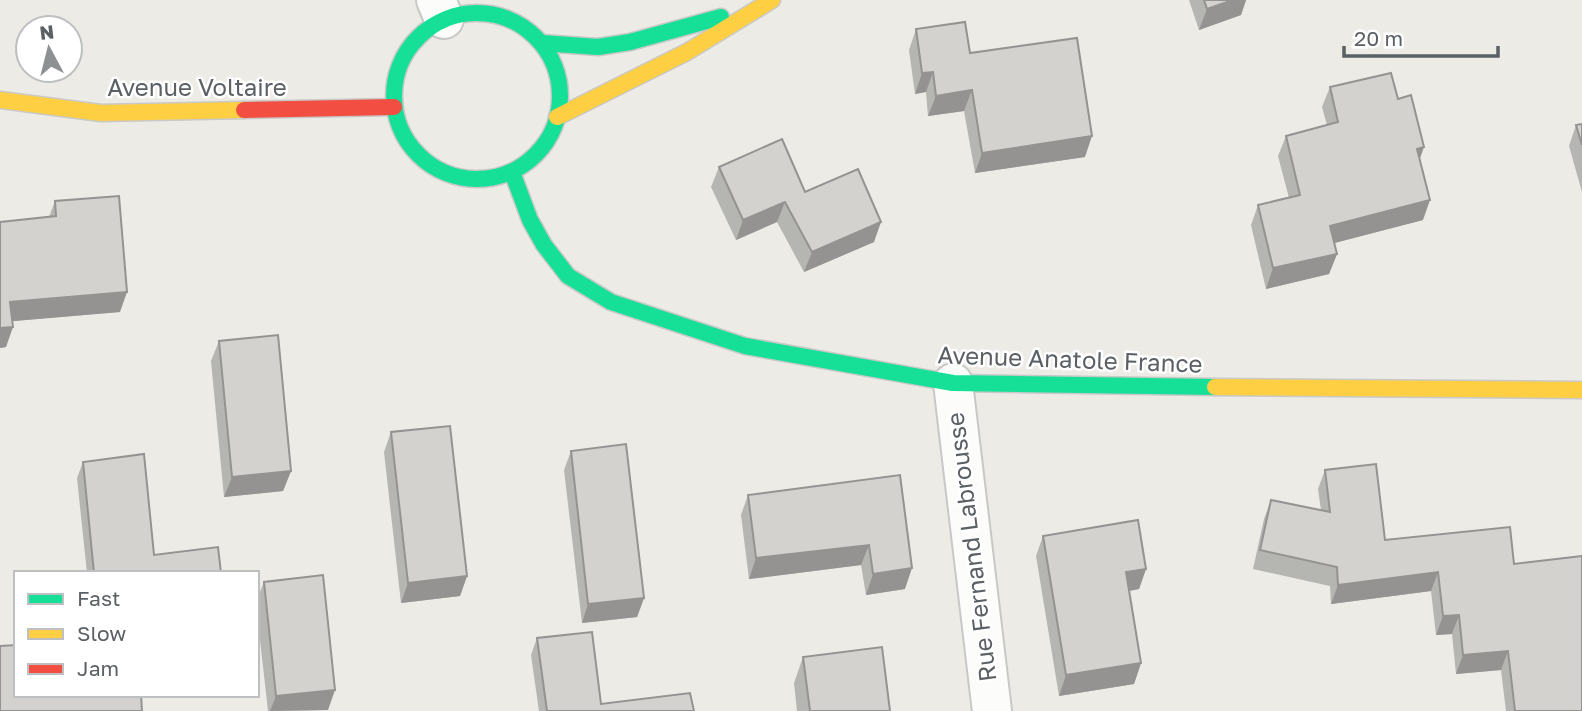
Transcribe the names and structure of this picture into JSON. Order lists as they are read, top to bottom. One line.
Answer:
{"streets":{"main road":["Avenue Voltaire","Avenue Anatole France"],"street":["Rue Fernand Labrousse"]},"crossings":[["Avenue Voltaire","Avenue Anatole France"],["Avenue Anatole France","Rue Fernand Labrousse"]],"legend":["Fast","Slow","Jam"],"scale_bar":"20 m","north":"top"}
